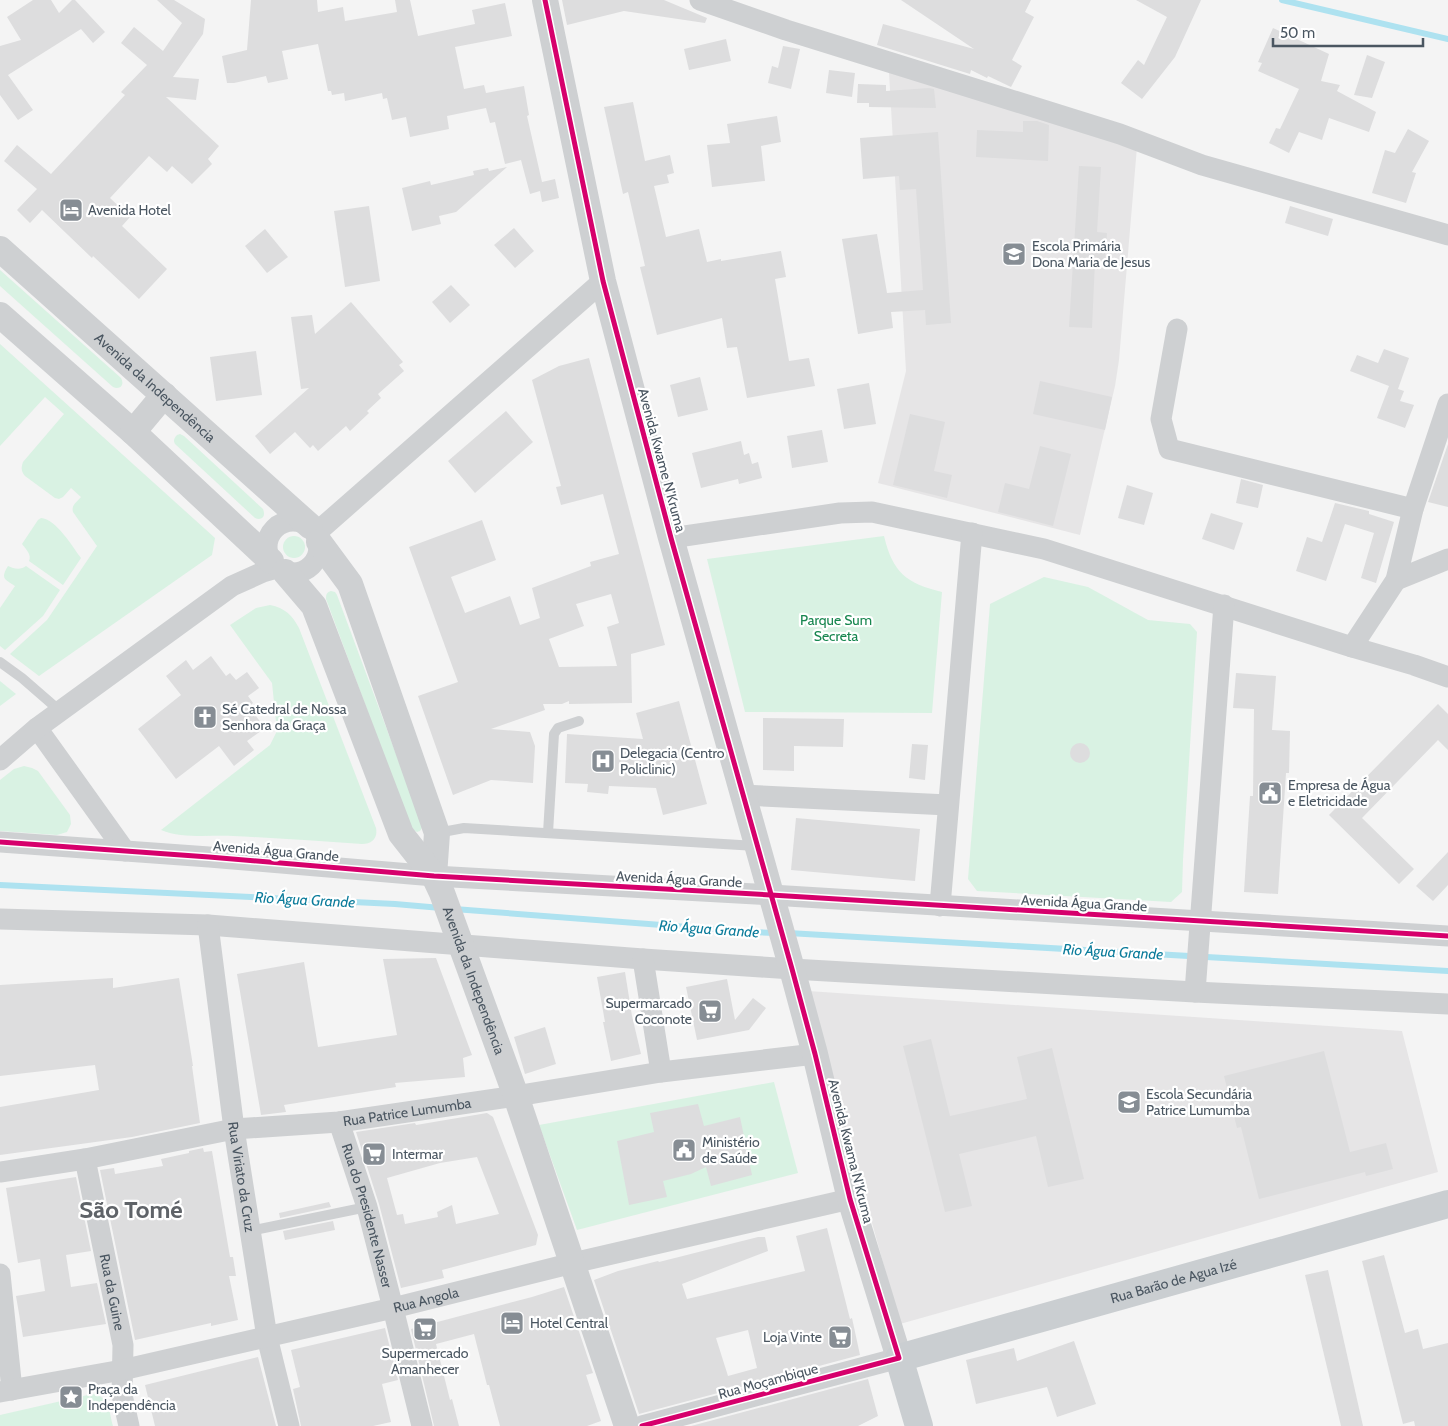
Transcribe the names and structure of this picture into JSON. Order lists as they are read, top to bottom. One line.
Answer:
{"streets":{"main road":["Rua Barão de Agua Izé"],"street":["Avenida da Independência","Avenida Kwame N’Kruma","Avenida Água Grande","Rua Patrice Lumumba","Avenida Kwama N’Kruma","Rua Viriato da Cruz","Rua do Presidente Nasser","Rua da Guine","Rua Angola","Rua Moçambique"]},"crossings":[["Avenida da Independência","Avenida Água Grande"],["Avenida da Independência","Rua Patrice Lumumba"],["Avenida da Independência","Rua Angola"],["Avenida Kwame N’Kruma","Avenida Água Grande"],["Avenida Kwame N’Kruma","Avenida Kwama N’Kruma"],["Rua Patrice Lumumba","Avenida Kwama N’Kruma"],["Rua Patrice Lumumba","Rua Viriato da Cruz"],["Rua Patrice Lumumba","Rua do Presidente Nasser"],["Rua Patrice Lumumba","Rua da Guine"],["Avenida Kwama N’Kruma","Rua Barão de Agua Izé"],["Avenida Kwama N’Kruma","Rua Angola"],["Avenida Kwama N’Kruma","Rua Moçambique"],["Rua Viriato da Cruz","Rua Angola"],["Rua do Presidente Nasser","Rua Angola"],["Rua Barão de Agua Izé","Rua Moçambique"],["Rua da Guine","Rua Angola"]],"districts":["São Tomé"],"water":["Rio Água Grande"],"parks":["Parque Sum Secreta"],"places":{"hotel":["Avenida Hotel","Hotel Central"],"school or university":["Escola Primária Dona Maria de Jesus","Escola Secundária Patrice Lumumba"],"church":["Sé Catedral de Nossa Senhora da Graça"],"hospital":["Delegacia (Centro Policlinic)"],"public building":["Empresa de Água e Eletricidade","Ministério de Saúde"],"supermarket":["Supermarcado Coconote","Intermar","Supermercado Amanhecer","Loja Vinte"],"place":["Praça da Independência"]},"scale_bar":"50 m"}
